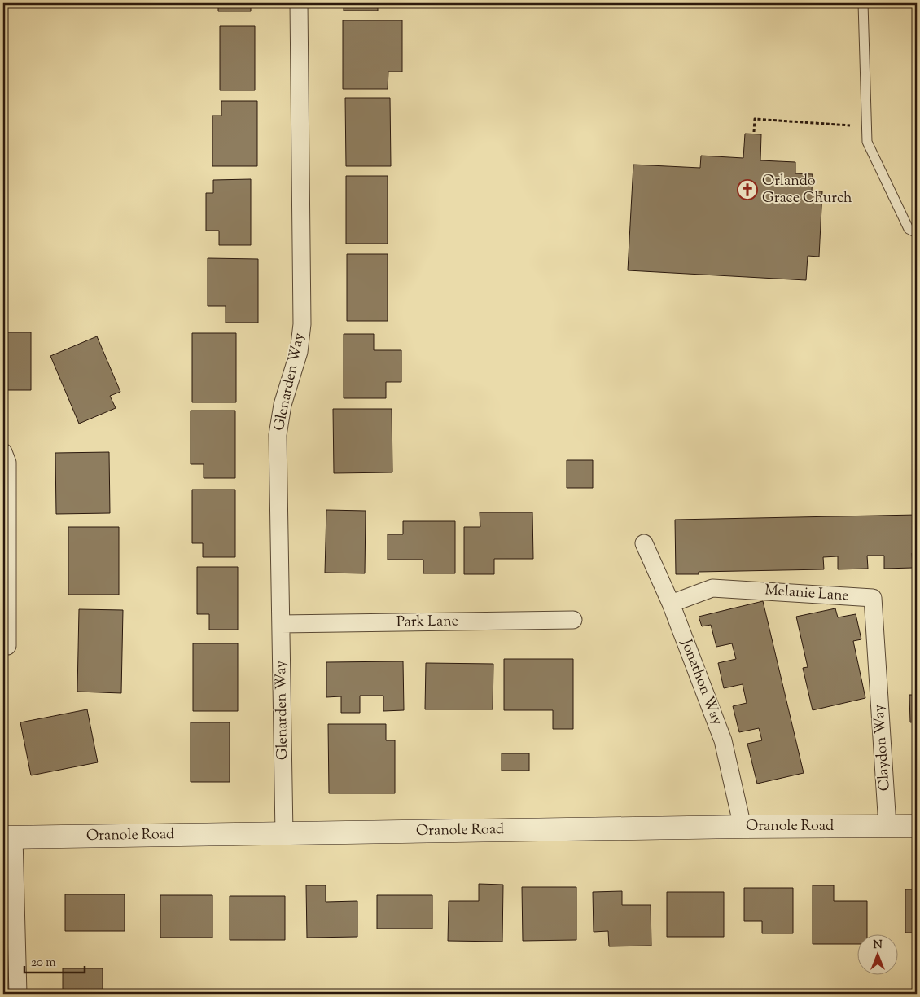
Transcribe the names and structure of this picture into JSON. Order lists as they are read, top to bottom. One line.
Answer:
{"streets":{"street":["Glenarden Way","Melanie Lane","Park Lane","Jonathon Way","Claydon Way","Oranole Road"]},"crossings":[["Glenarden Way","Park Lane"],["Glenarden Way","Oranole Road"],["Melanie Lane","Jonathon Way"],["Melanie Lane","Claydon Way"],["Jonathon Way","Oranole Road"],["Claydon Way","Oranole Road"]],"places":{"church":["Orlando Grace Church"]},"scale_bar":"20 m","north":"top"}
